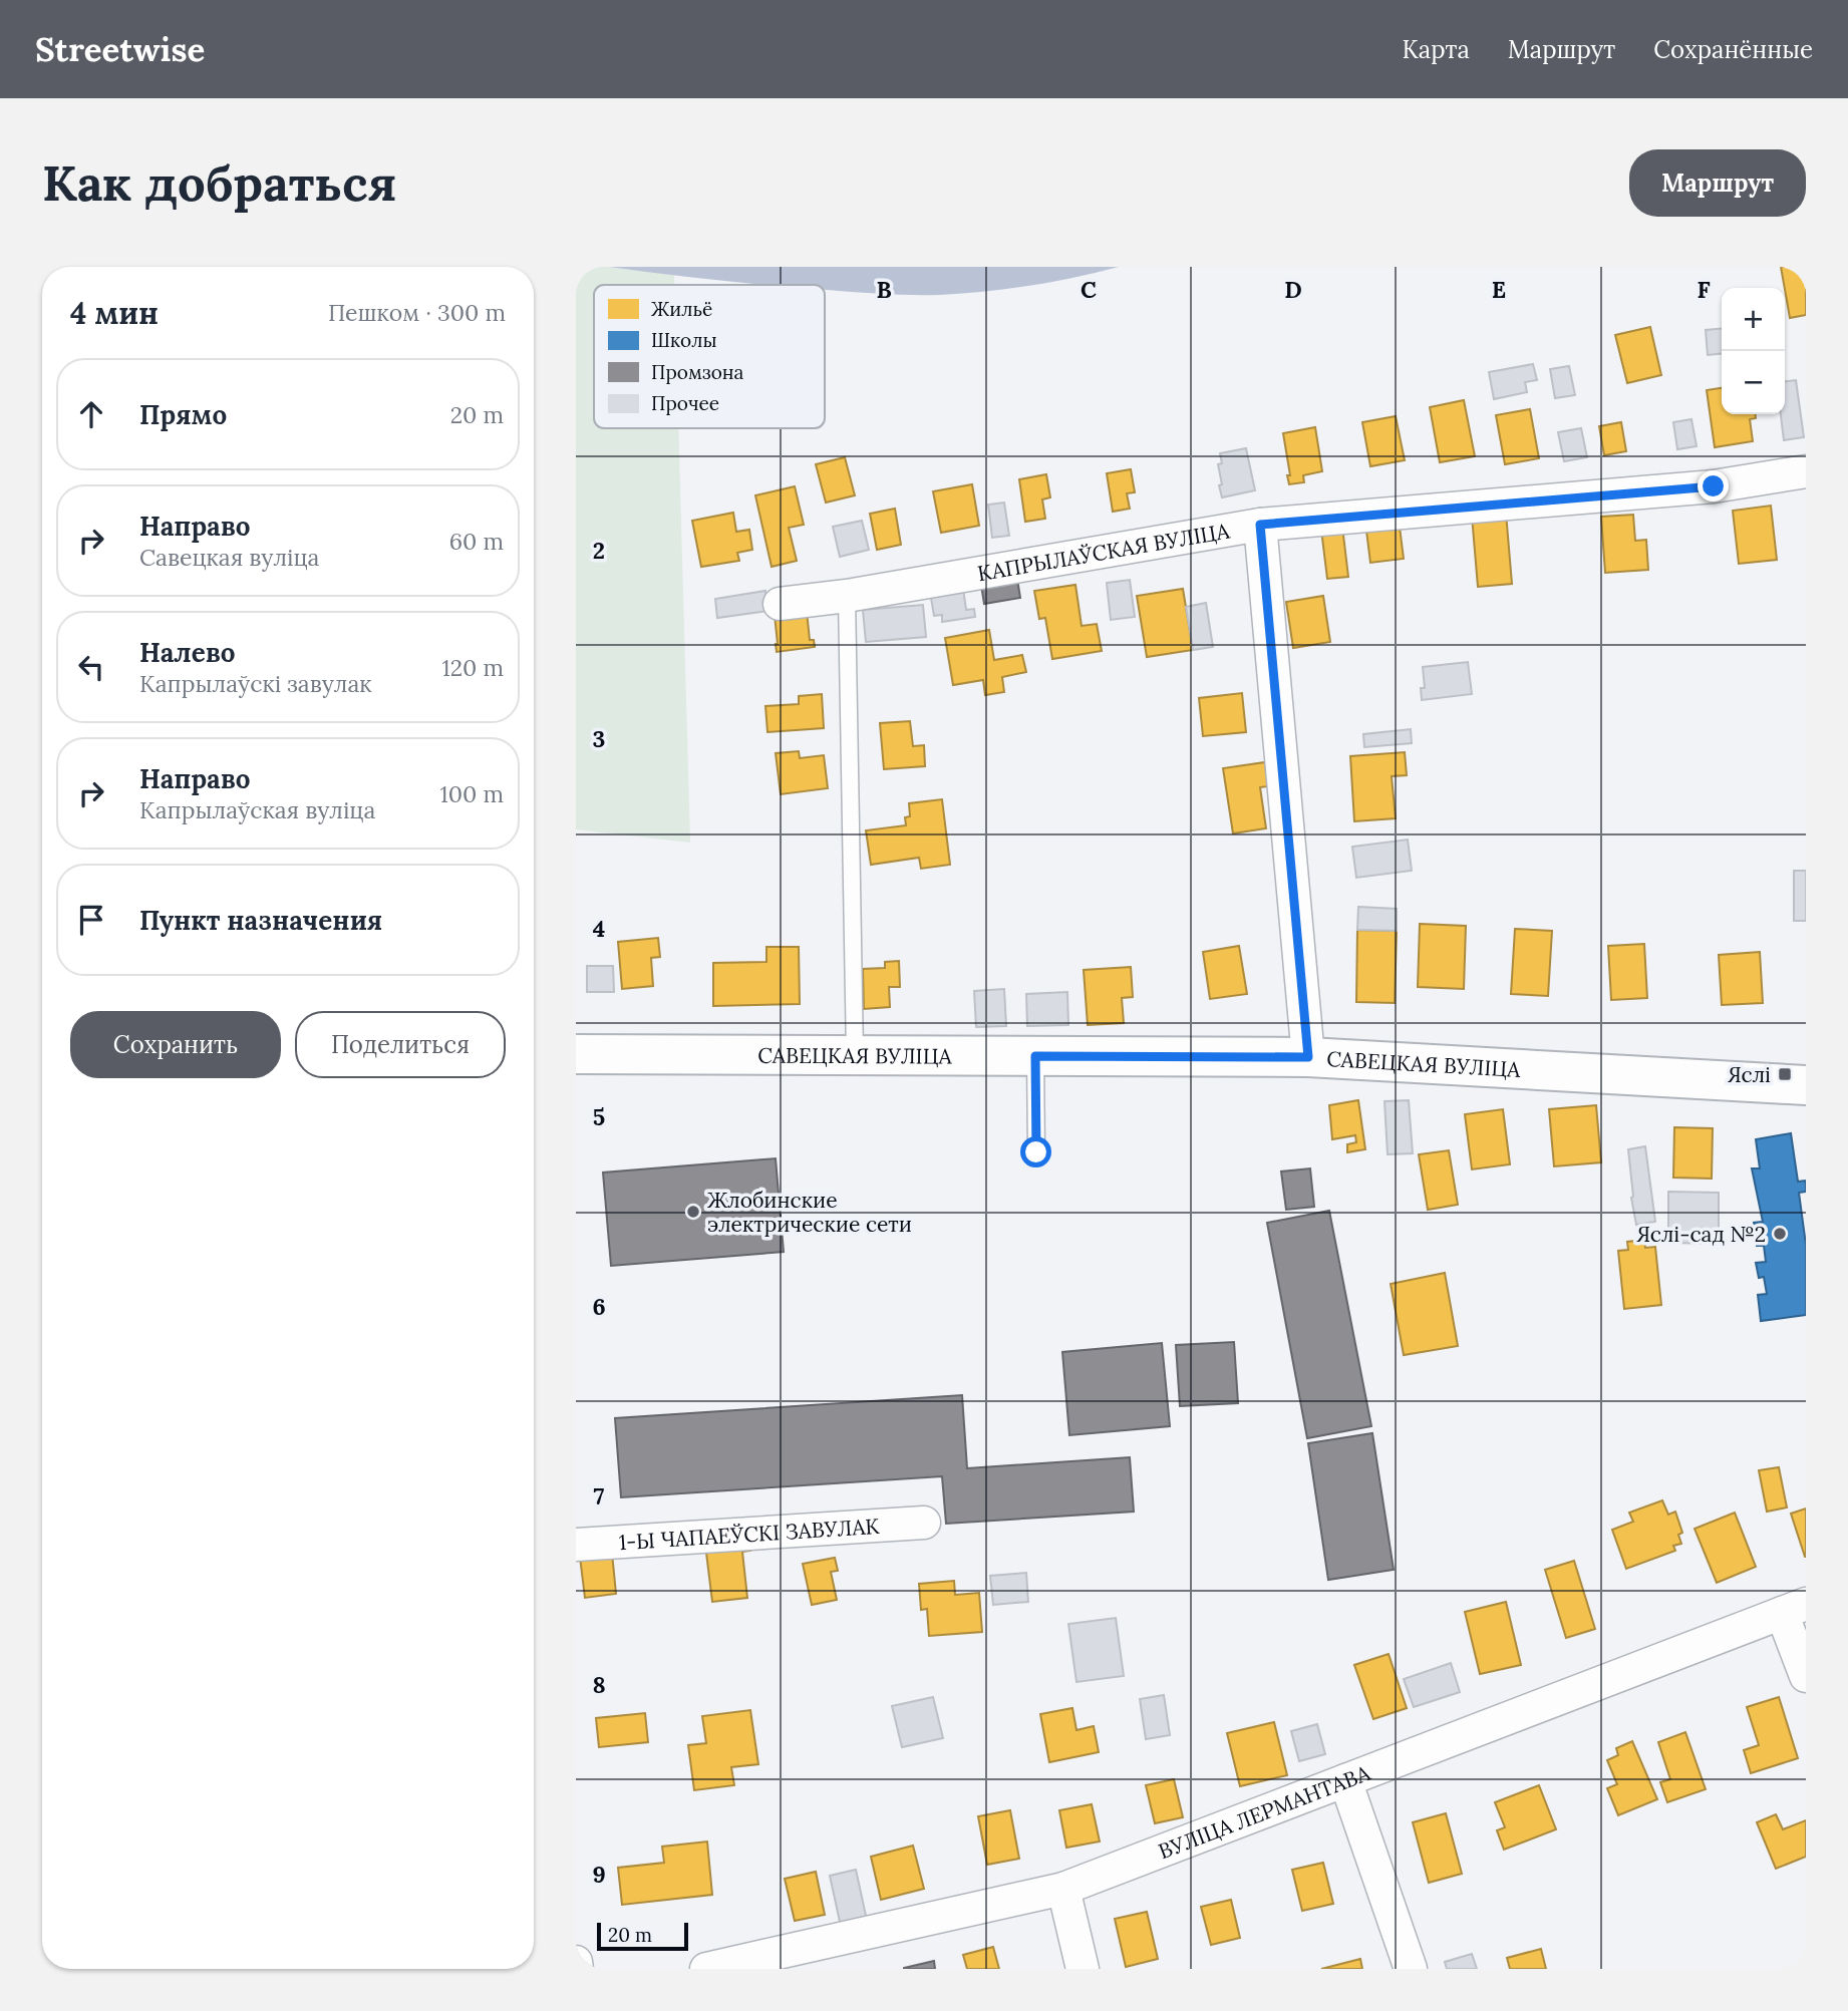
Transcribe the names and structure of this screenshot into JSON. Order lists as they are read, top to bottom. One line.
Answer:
{"streets":{"main road":["САВЕЦКАЯ ВУЛІЦА"],"street":["КАПРЫЛАЎСКАЯ ВУЛІЦА","1-Ы ЧАПАЕЎСКІ ЗАВУЛАК","ВУЛІЦА ЛЕРМАНТАВА"]},"places":{"transit":["Яслі"],"other":["Жлобинские электрические сети","Яслі-сад №2"]},"legend":["Жильё","Школы","Промзона","Прочее"],"scale_bar":"20 m","page":{"header":"Streetwise","nav":["Карта","Маршрут","Сохранённые"],"buttons":["Маршрут",["Сохранить","Поделиться"]],"title":"Как добраться","heading":["4 мин","Пешком · 300 m"],"map_buttons":["+","−"],"list":[["Прямо","20 m"],["Направо","Савецкая вуліца","60 m"],["Налево","Капрылаўскі завулак","120 m"],["Направо","Капрылаўская вуліца","100 m"],"Пункт назначения"],"scale":"20 m"},"grid":{"columns":["B","C","D","E","F"],"rows":["2","3","4","5","6","7","8","9"]}}
